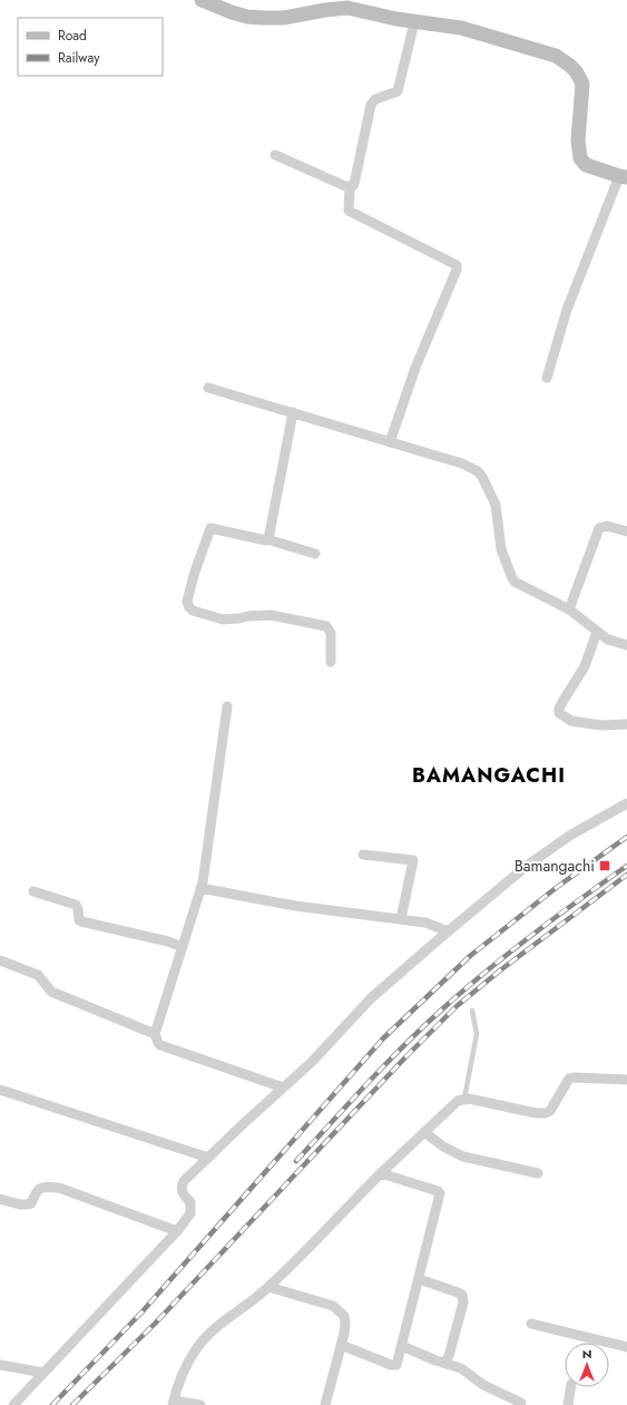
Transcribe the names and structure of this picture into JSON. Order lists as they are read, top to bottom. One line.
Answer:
{"districts":["BAMANGACHI"],"places":{"transit":["Bamangachi"]},"legend":["Road","Railway"],"north":"top"}
